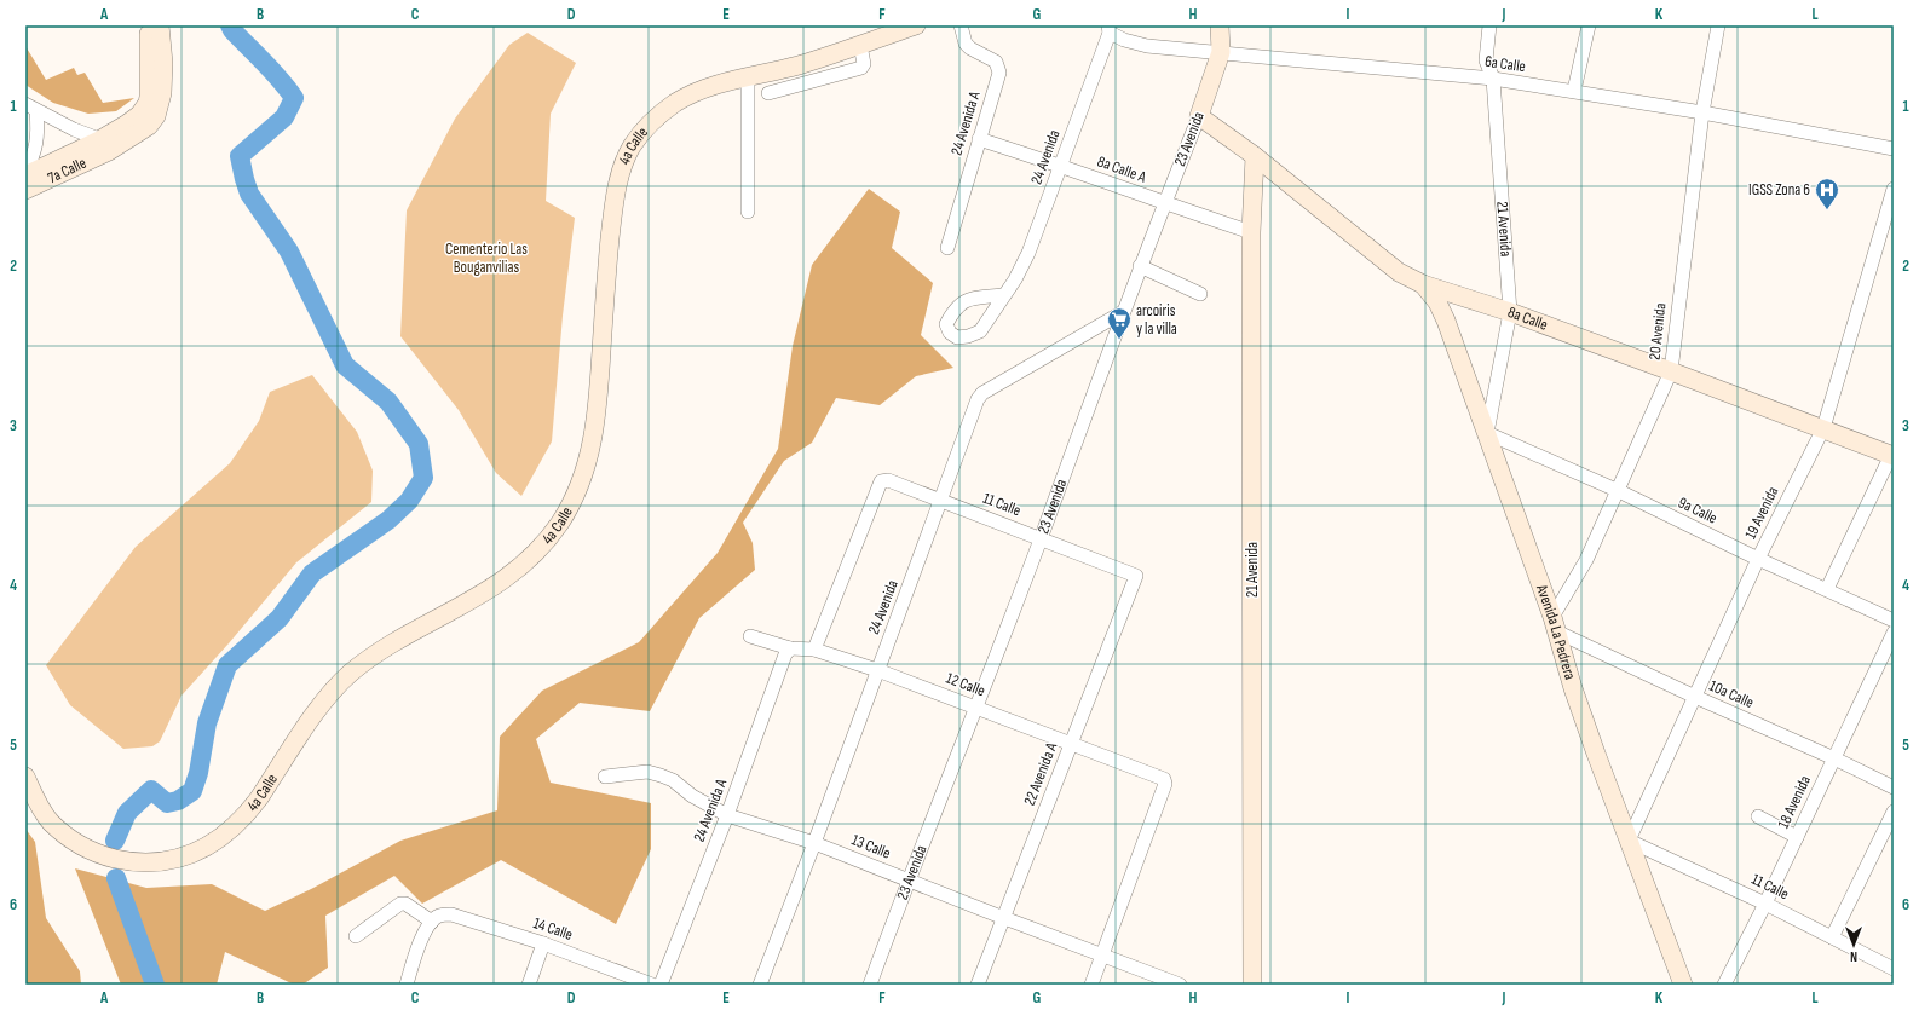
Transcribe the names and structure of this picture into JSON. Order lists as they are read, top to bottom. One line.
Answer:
{"streets":{"street":["6a Calle","24 Avenida A","23 Avenida","4a Calle","24 Avenida","8a Calle A","7a Calle","21 Avenida","8a Calle","20 Avenida","11 Calle","9a Calle","19 Avenida","Avenida La Pedrera","12 Calle","10a Calle","22 Avenida A","18 Avenida","13 Calle","14 Calle"]},"crossings":[["6a Calle","23 Avenida"],["6a Calle","24 Avenida"],["6a Calle","21 Avenida"],["6a Calle","20 Avenida"],["24 Avenida A","8a Calle A"],["24 Avenida A","12 Calle"],["24 Avenida A","13 Calle"],["23 Avenida","24 Avenida"],["23 Avenida","8a Calle A"],["23 Avenida","8a Calle"],["23 Avenida","11 Calle"],["23 Avenida","12 Calle"],["23 Avenida","13 Calle"],["24 Avenida","8a Calle A"],["24 Avenida","11 Calle"],["24 Avenida","12 Calle"],["24 Avenida","13 Calle"],["8a Calle A","21 Avenida"],["21 Avenida","8a Calle"],["21 Avenida","9a Calle"],["21 Avenida","Avenida La Pedrera"],["8a Calle","20 Avenida"],["8a Calle","19 Avenida"],["8a Calle","Avenida La Pedrera"],["20 Avenida","9a Calle"],["20 Avenida","Avenida La Pedrera"],["20 Avenida","10a Calle"],["11 Calle","19 Avenida"],["11 Calle","Avenida La Pedrera"],["11 Calle","12 Calle"],["11 Calle","22 Avenida A"],["11 Calle","18 Avenida"],["9a Calle","19 Avenida"],["9a Calle","Avenida La Pedrera"],["19 Avenida","Avenida La Pedrera"],["19 Avenida","10a Calle"],["Avenida La Pedrera","10a Calle"],["12 Calle","22 Avenida A"],["12 Calle","13 Calle"],["10a Calle","18 Avenida"],["22 Avenida A","13 Calle"]],"parks":["Cementerio Las Bouganvilias"],"places":{"hospital":["IGSS Zona 6"],"supermarket":["arcoiris y la villa"]},"north":"bottom","grid":{"columns":["A","B","C","D","E","F","G","H","I","J","K","L"],"rows":["1","2","3","4","5","6"]}}
